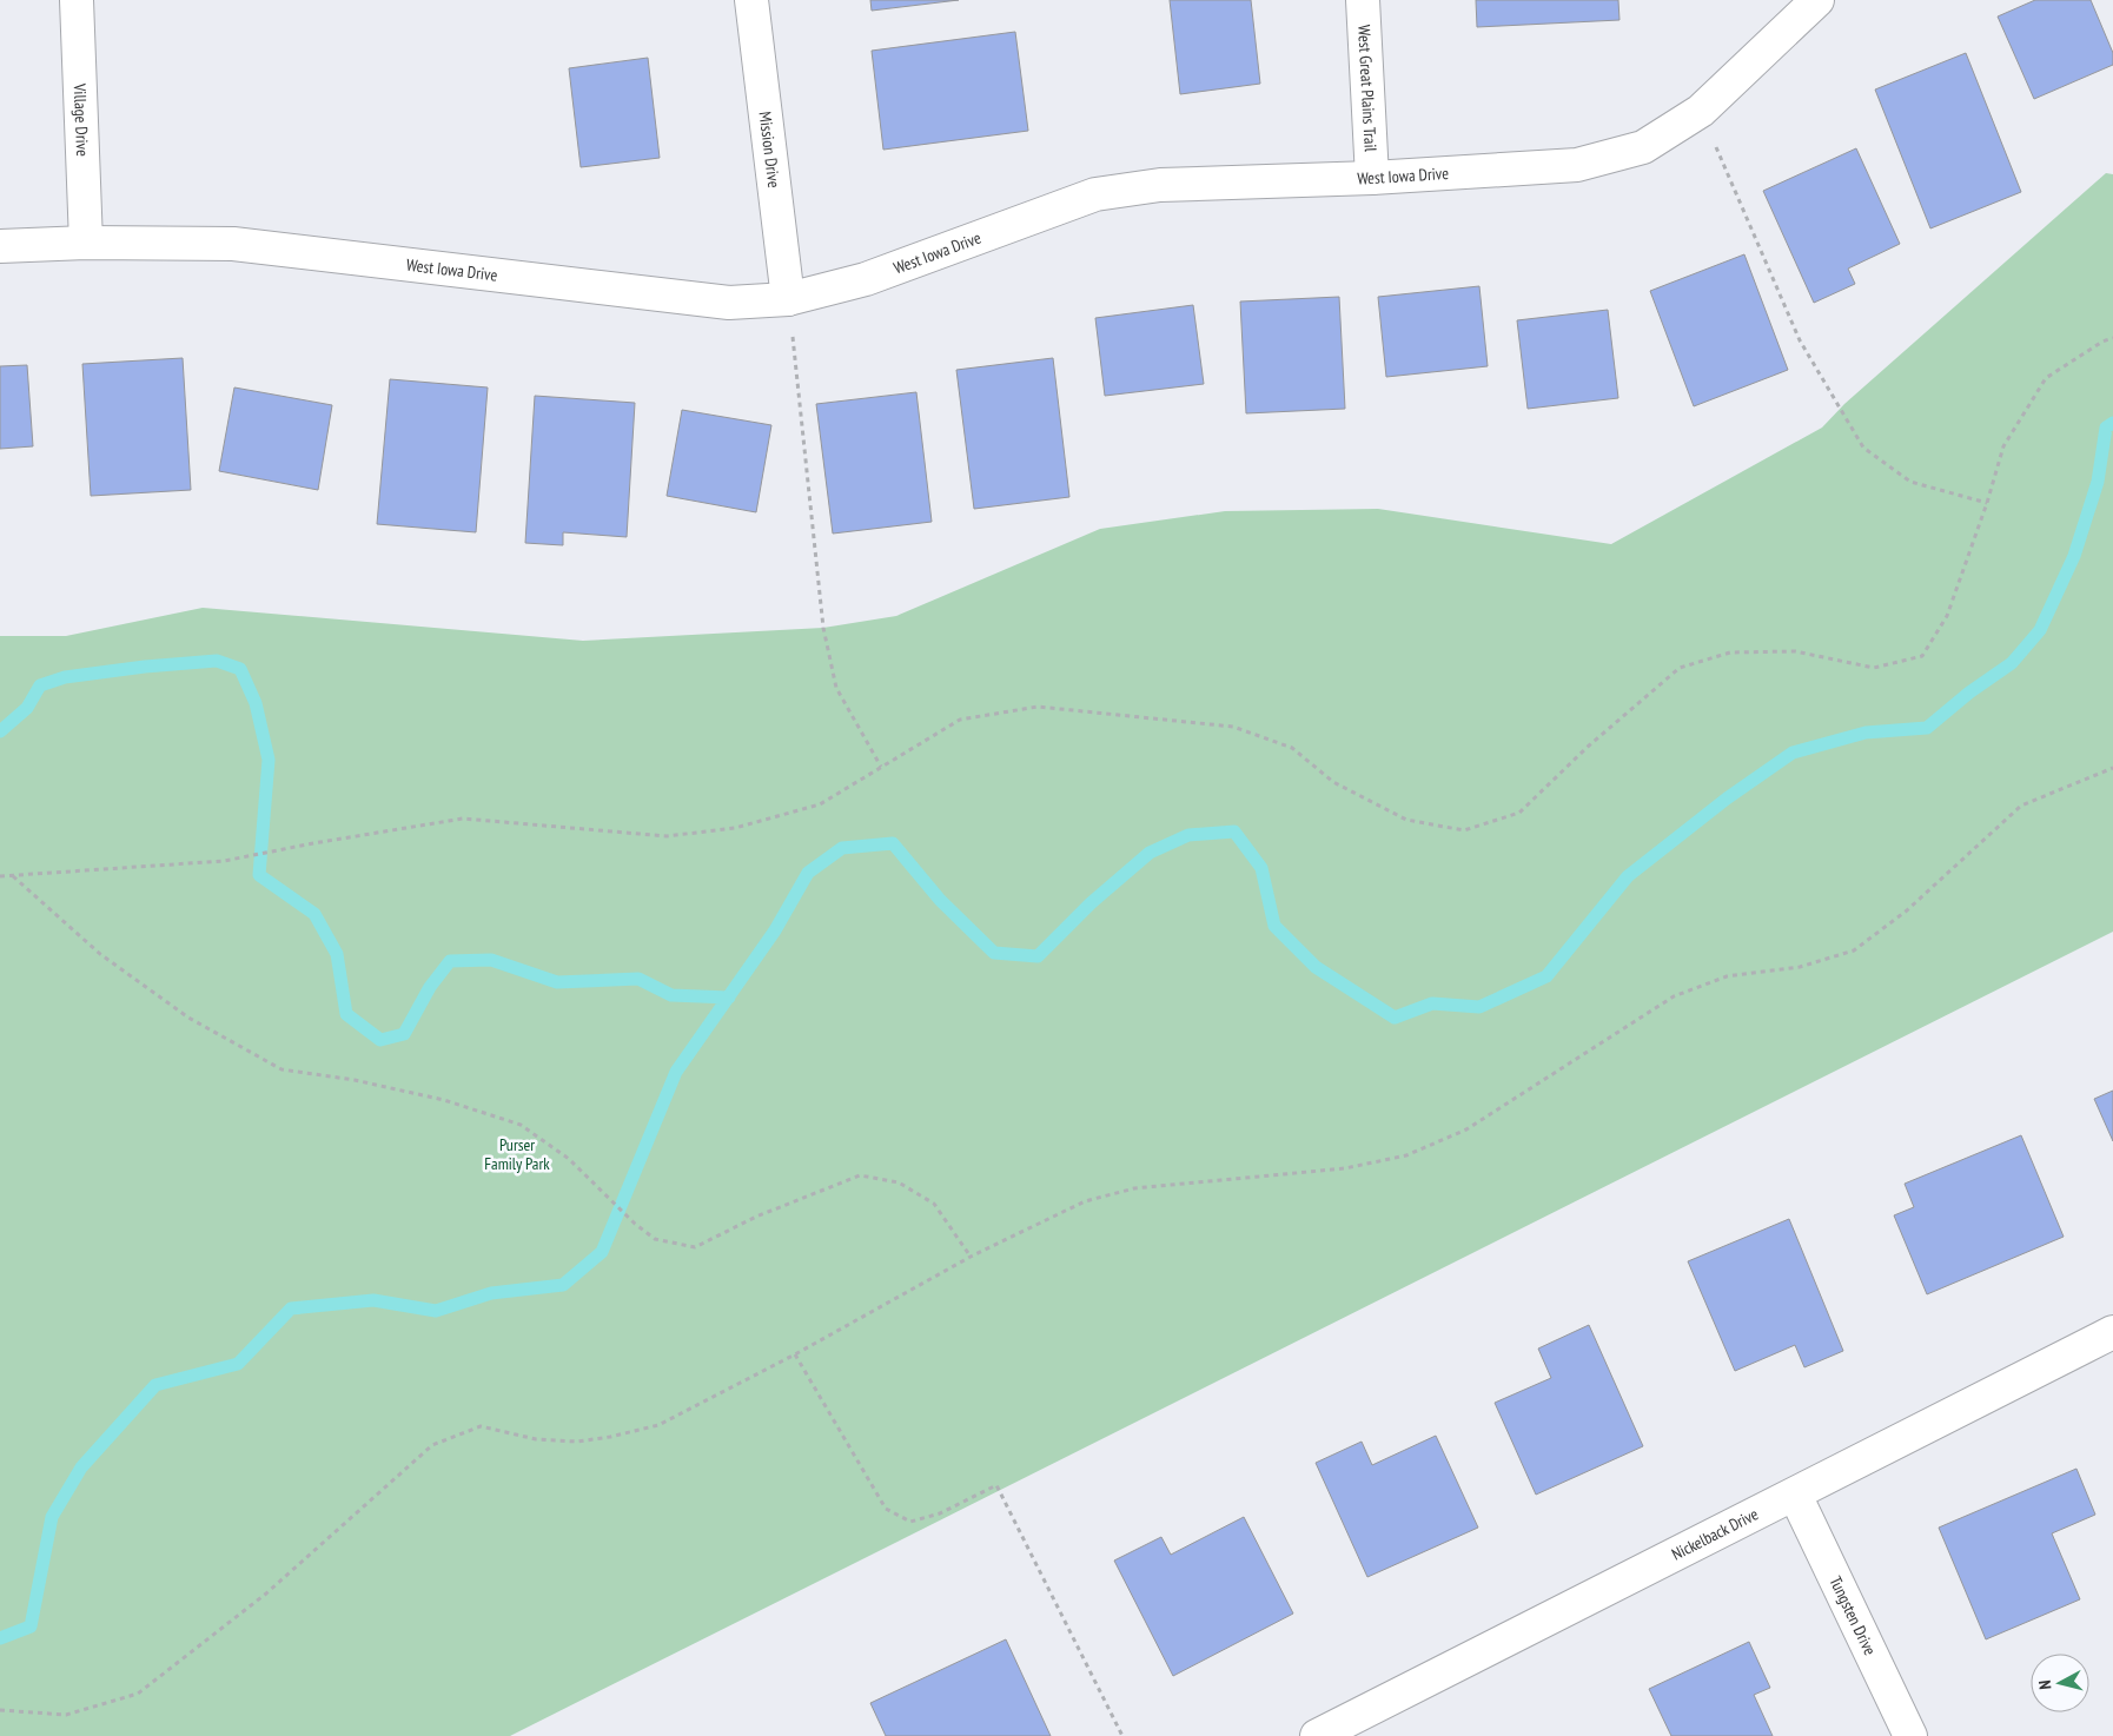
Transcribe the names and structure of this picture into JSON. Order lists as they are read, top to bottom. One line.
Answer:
{"streets":{"street":["West Great Plains Trail","Village Drive","Mission Drive","West Iowa Drive","Nickelback Drive","Tungsten Drive"]},"crossings":[["West Great Plains Trail","West Iowa Drive"],["Village Drive","West Iowa Drive"],["Mission Drive","West Iowa Drive"],["Nickelback Drive","Tungsten Drive"]],"parks":["Purser Family Park"],"north":"left"}
